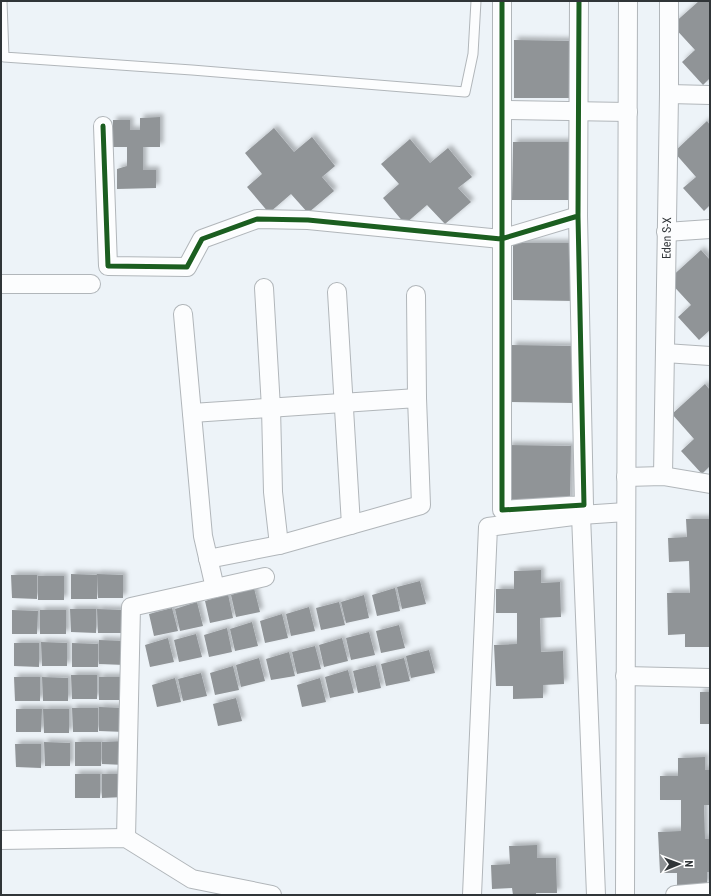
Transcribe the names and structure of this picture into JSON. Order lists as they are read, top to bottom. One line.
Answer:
{"streets":{"street":["Eden S-X"]},"north":"right"}
